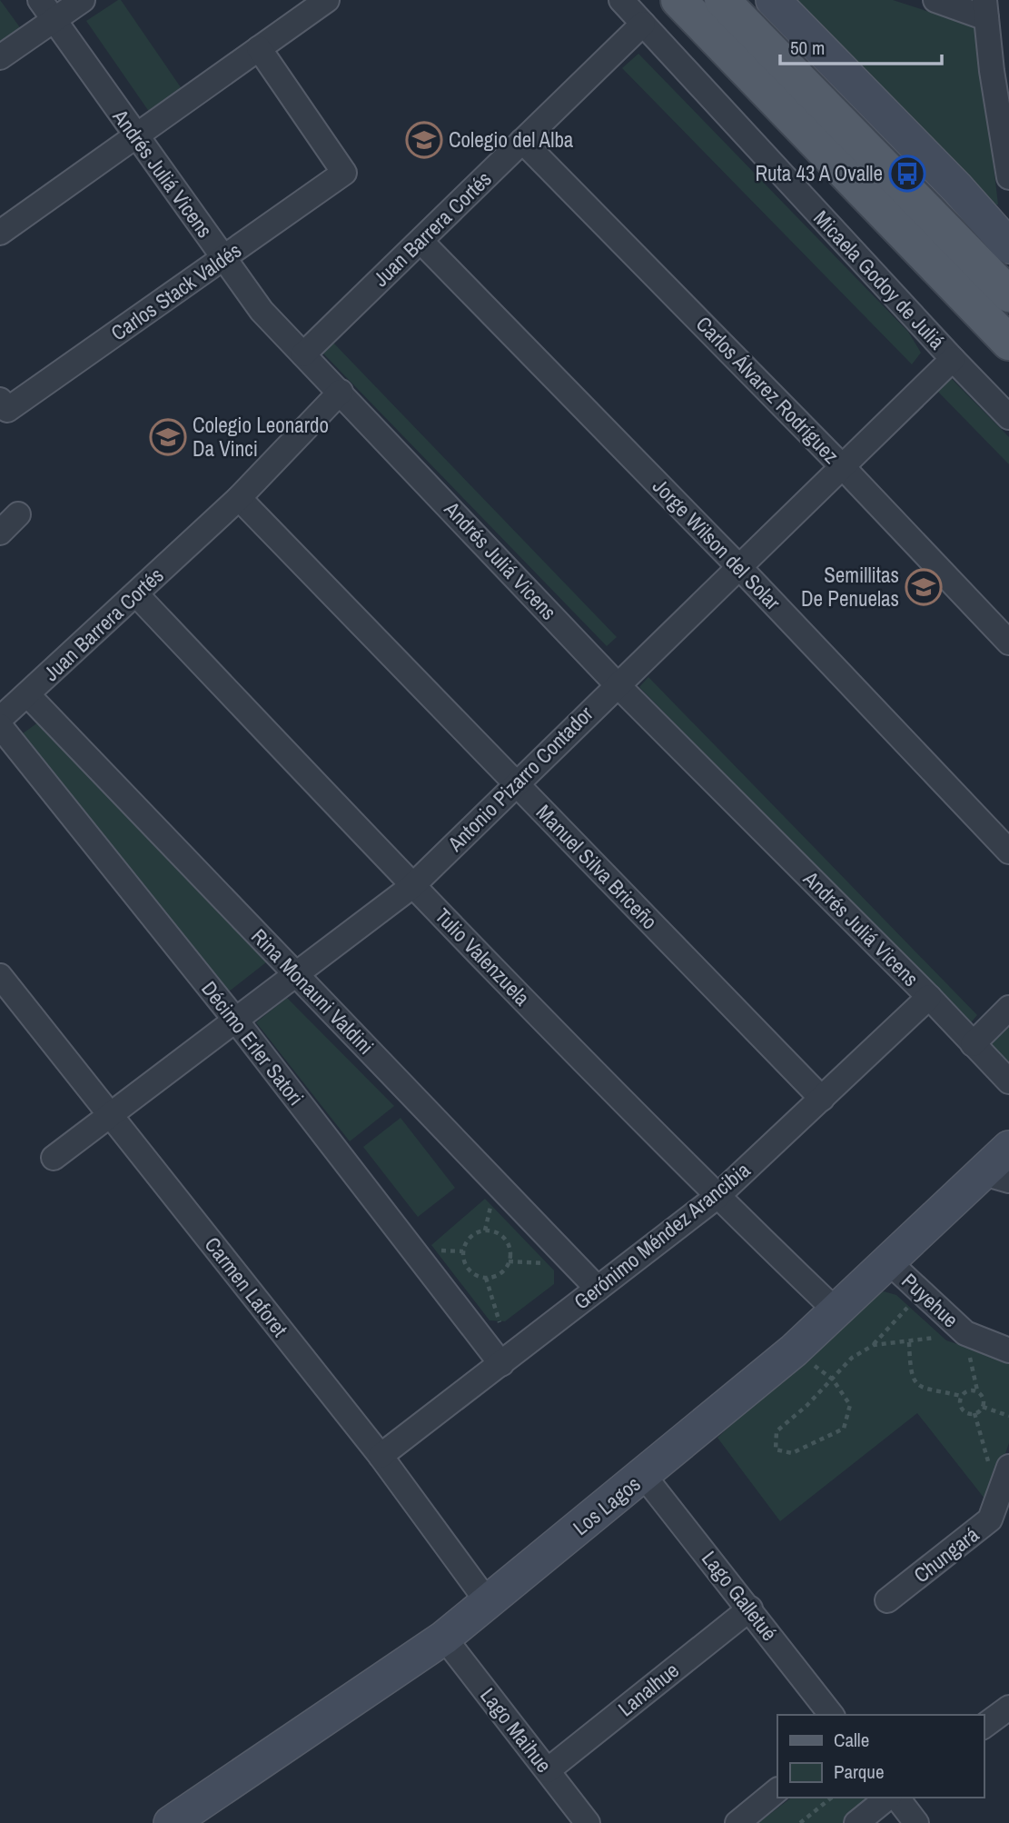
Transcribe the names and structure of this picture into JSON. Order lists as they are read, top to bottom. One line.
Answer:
{"streets":{"main road":["Los Lagos"],"street":["Andrés Juliá Vicens","Juan Barrera Cortés","Micaela Godoy de Juliá","Carlos Stack Valdés","Carlos Álvarez Rodríguez","Jorge Wilson del Solar","Antonio Pizarro Contador","Manuel Silva Briceño","Tulio Valenzuela","Rina Monauni Valdini","Décimo Erler Satori","Gerónimo Méndez Arancibia","Carmen Laforet","Puyehue","Chungará","Lago Galletué","Lanalhue","Lago Maihue"]},"crossings":[["Andrés Juliá Vicens","Juan Barrera Cortés"],["Andrés Juliá Vicens","Carlos Stack Valdés"],["Andrés Juliá Vicens","Antonio Pizarro Contador"],["Andrés Juliá Vicens","Gerónimo Méndez Arancibia"],["Juan Barrera Cortés","Micaela Godoy de Juliá"],["Juan Barrera Cortés","Carlos Álvarez Rodríguez"],["Juan Barrera Cortés","Jorge Wilson del Solar"],["Juan Barrera Cortés","Manuel Silva Briceño"],["Juan Barrera Cortés","Tulio Valenzuela"],["Juan Barrera Cortés","Rina Monauni Valdini"],["Micaela Godoy de Juliá","Antonio Pizarro Contador"],["Carlos Álvarez Rodríguez","Antonio Pizarro Contador"],["Jorge Wilson del Solar","Antonio Pizarro Contador"],["Antonio Pizarro Contador","Manuel Silva Briceño"],["Antonio Pizarro Contador","Tulio Valenzuela"],["Antonio Pizarro Contador","Rina Monauni Valdini"],["Antonio Pizarro Contador","Décimo Erler Satori"],["Antonio Pizarro Contador","Carmen Laforet"],["Manuel Silva Briceño","Gerónimo Méndez Arancibia"],["Tulio Valenzuela","Gerónimo Méndez Arancibia"],["Tulio Valenzuela","Los Lagos"],["Rina Monauni Valdini","Gerónimo Méndez Arancibia"],["Décimo Erler Satori","Gerónimo Méndez Arancibia"],["Gerónimo Méndez Arancibia","Carmen Laforet"],["Carmen Laforet","Los Lagos"],["Puyehue","Los Lagos"],["Los Lagos","Lago Galletué"],["Los Lagos","Lago Maihue"],["Lago Galletué","Lanalhue"],["Lanalhue","Lago Maihue"]],"places":{"school or university":["Colegio del Alba","Colegio Leonardo Da Vinci","Semillitas De Penuelas"],"bus stop":["Ruta 43 A Ovalle"]},"legend":["Calle","Parque"],"scale_bar":"50 m"}
